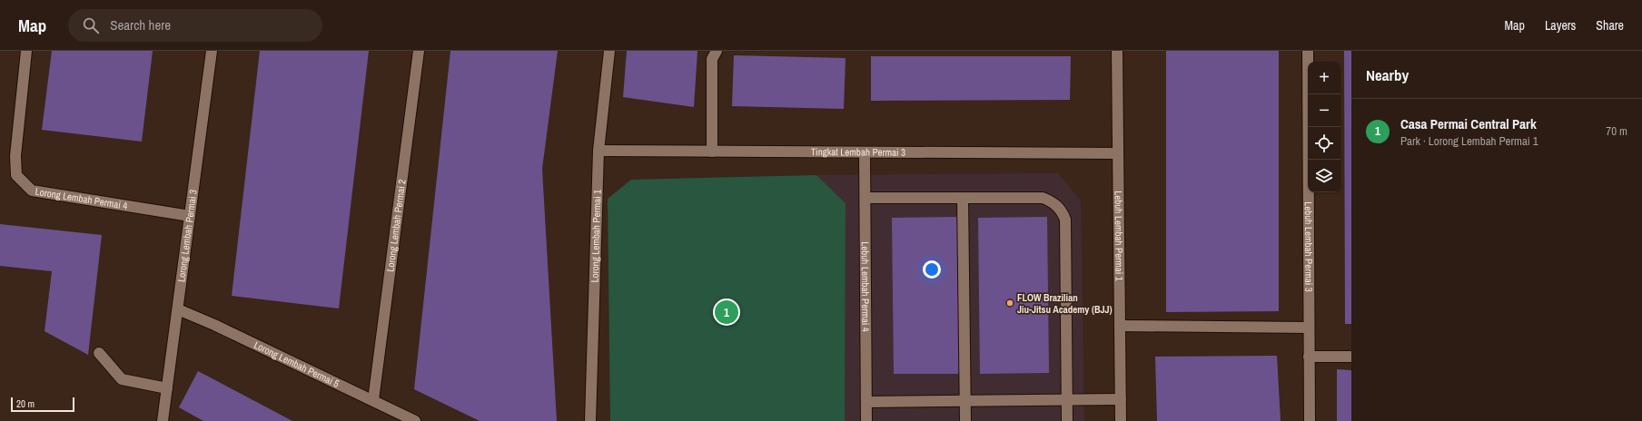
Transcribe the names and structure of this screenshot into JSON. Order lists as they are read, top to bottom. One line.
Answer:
{"streets":{"street":["Tingkat Lembah Permai 3","Lorong Lembah Permai 4","Lorong Lembah Permai 2","Lorong Lembah Permai 3","Lorong Lembah Permai 1","Lebuh Lembah Permai 1","Lebuh Lembah Permai 3","Lebuh Lembah Permai 4","Lorong Lembah Permai 5"]},"crossings":[["Tingkat Lembah Permai 3","Lorong Lembah Permai 1"],["Tingkat Lembah Permai 3","Lebuh Lembah Permai 1"],["Tingkat Lembah Permai 3","Lebuh Lembah Permai 4"],["Lorong Lembah Permai 4","Lorong Lembah Permai 3"],["Lorong Lembah Permai 2","Lorong Lembah Permai 5"],["Lorong Lembah Permai 3","Lorong Lembah Permai 5"]],"places":["FLOW Brazilian Jiu-Jitsu Academy (BJJ)"],"scale_bar":"20 m","page":{"header":"Map","search":"Search here","nav":["Map","Layers","Share"],"heading":"Nearby","map_buttons":["+","−"],"list":[{"mark":"1","name":"Casa Permai Central Park","note":"Park · Lorong Lembah Permai 1","value":"70 m"}],"pins":"1","scale":"20 m"}}
